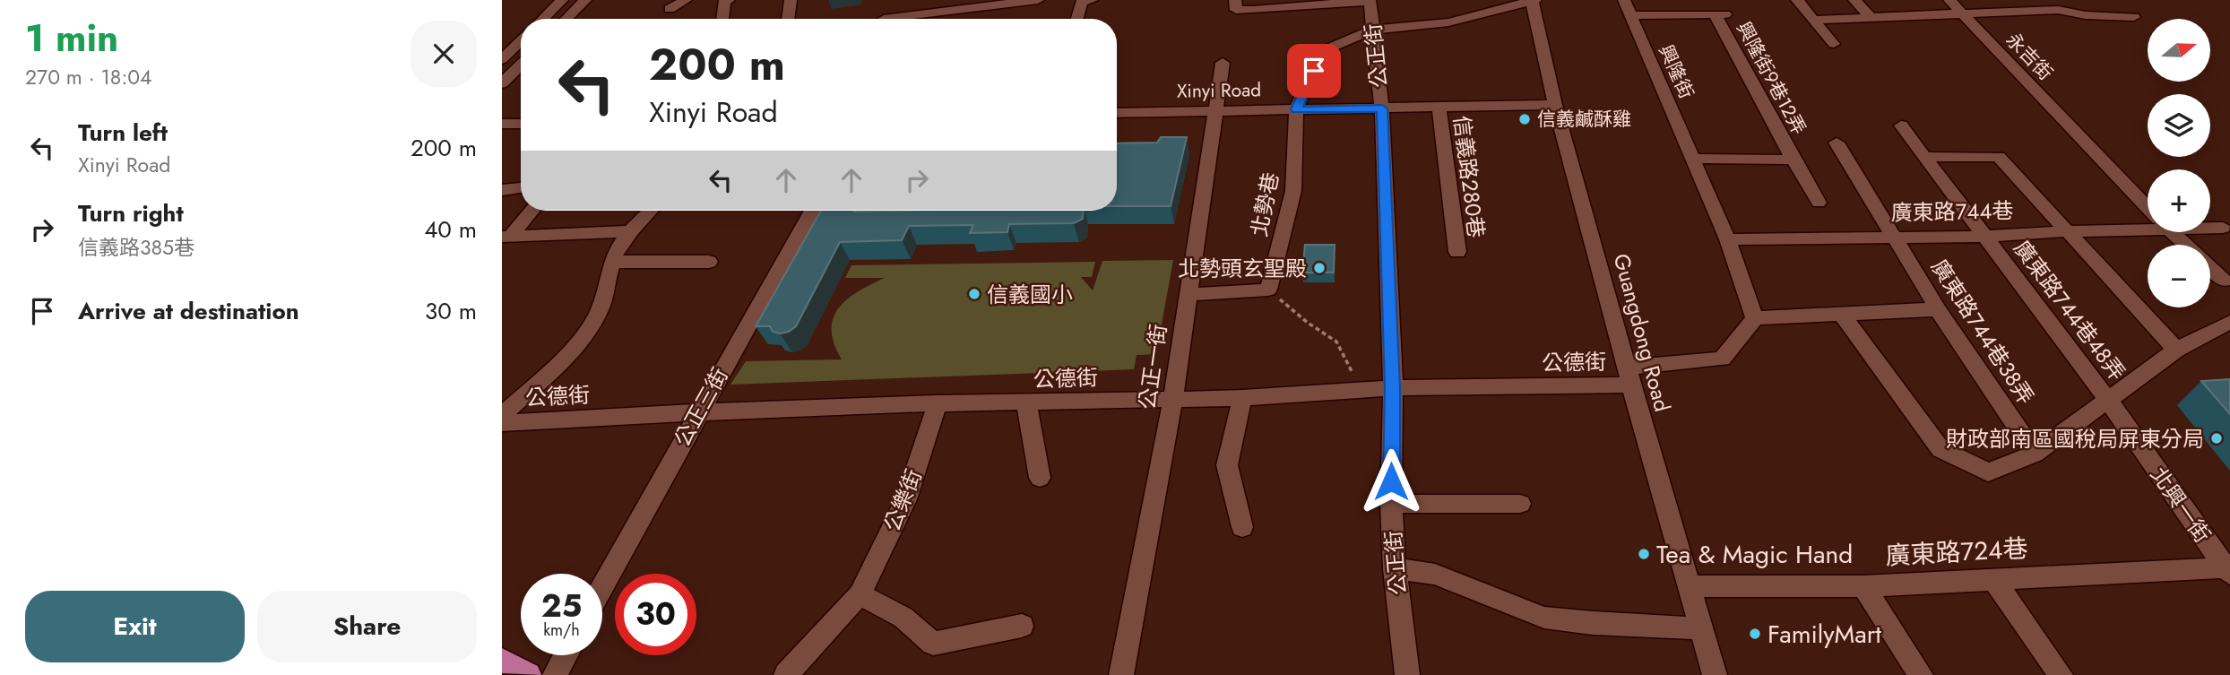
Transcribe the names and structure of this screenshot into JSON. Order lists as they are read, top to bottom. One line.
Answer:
{"streets":{"street":["公正街","永吉街","興隆街","興隆街9巷12弄","Xinyi Road","信義路280巷","北勢巷","廣東路744巷","廣東路744巷48弄","廣東路744巷38弄","Guangdong Road","公德街","公正一街","公正三街","公樂街","北興一街","廣東路724巷"]},"crossings":[["公正街","Xinyi Road"],["公正街","公德街"],["興隆街","興隆街9巷12弄"],["Xinyi Road","信義路280巷"],["Xinyi Road","北勢巷"],["Xinyi Road","Guangdong Road"],["Xinyi Road","公正一街"],["廣東路744巷","廣東路744巷48弄"],["廣東路744巷","廣東路744巷38弄"],["廣東路744巷48弄","廣東路744巷38弄"],["廣東路744巷48弄","北興一街"],["Guangdong Road","公德街"],["Guangdong Road","廣東路724巷"],["公德街","公正一街"],["公德街","公正三街"],["公德街","公樂街"],["北興一街","廣東路724巷"]],"places":["信義鹹酥雞","北勢頭玄聖殿","信義國小","財政部南區國稅局屏東分局","Tea & Magic Hand","FamilyMart"],"north":"right","page":{"heading":["1 min","270 m · 18:04"],"map_buttons":["+","−"],"turn":["200 m","Xinyi Road"],"list":[{"name":"Turn left","note":"Xinyi Road","value":"200 m"},{"name":"Turn right","note":"信義路385巷","value":"40 m"},{"name":"Arrive at destination","value":"30 m"}],"speed":"25 km/h","limit":"30","buttons":["Exit","Share"]}}
